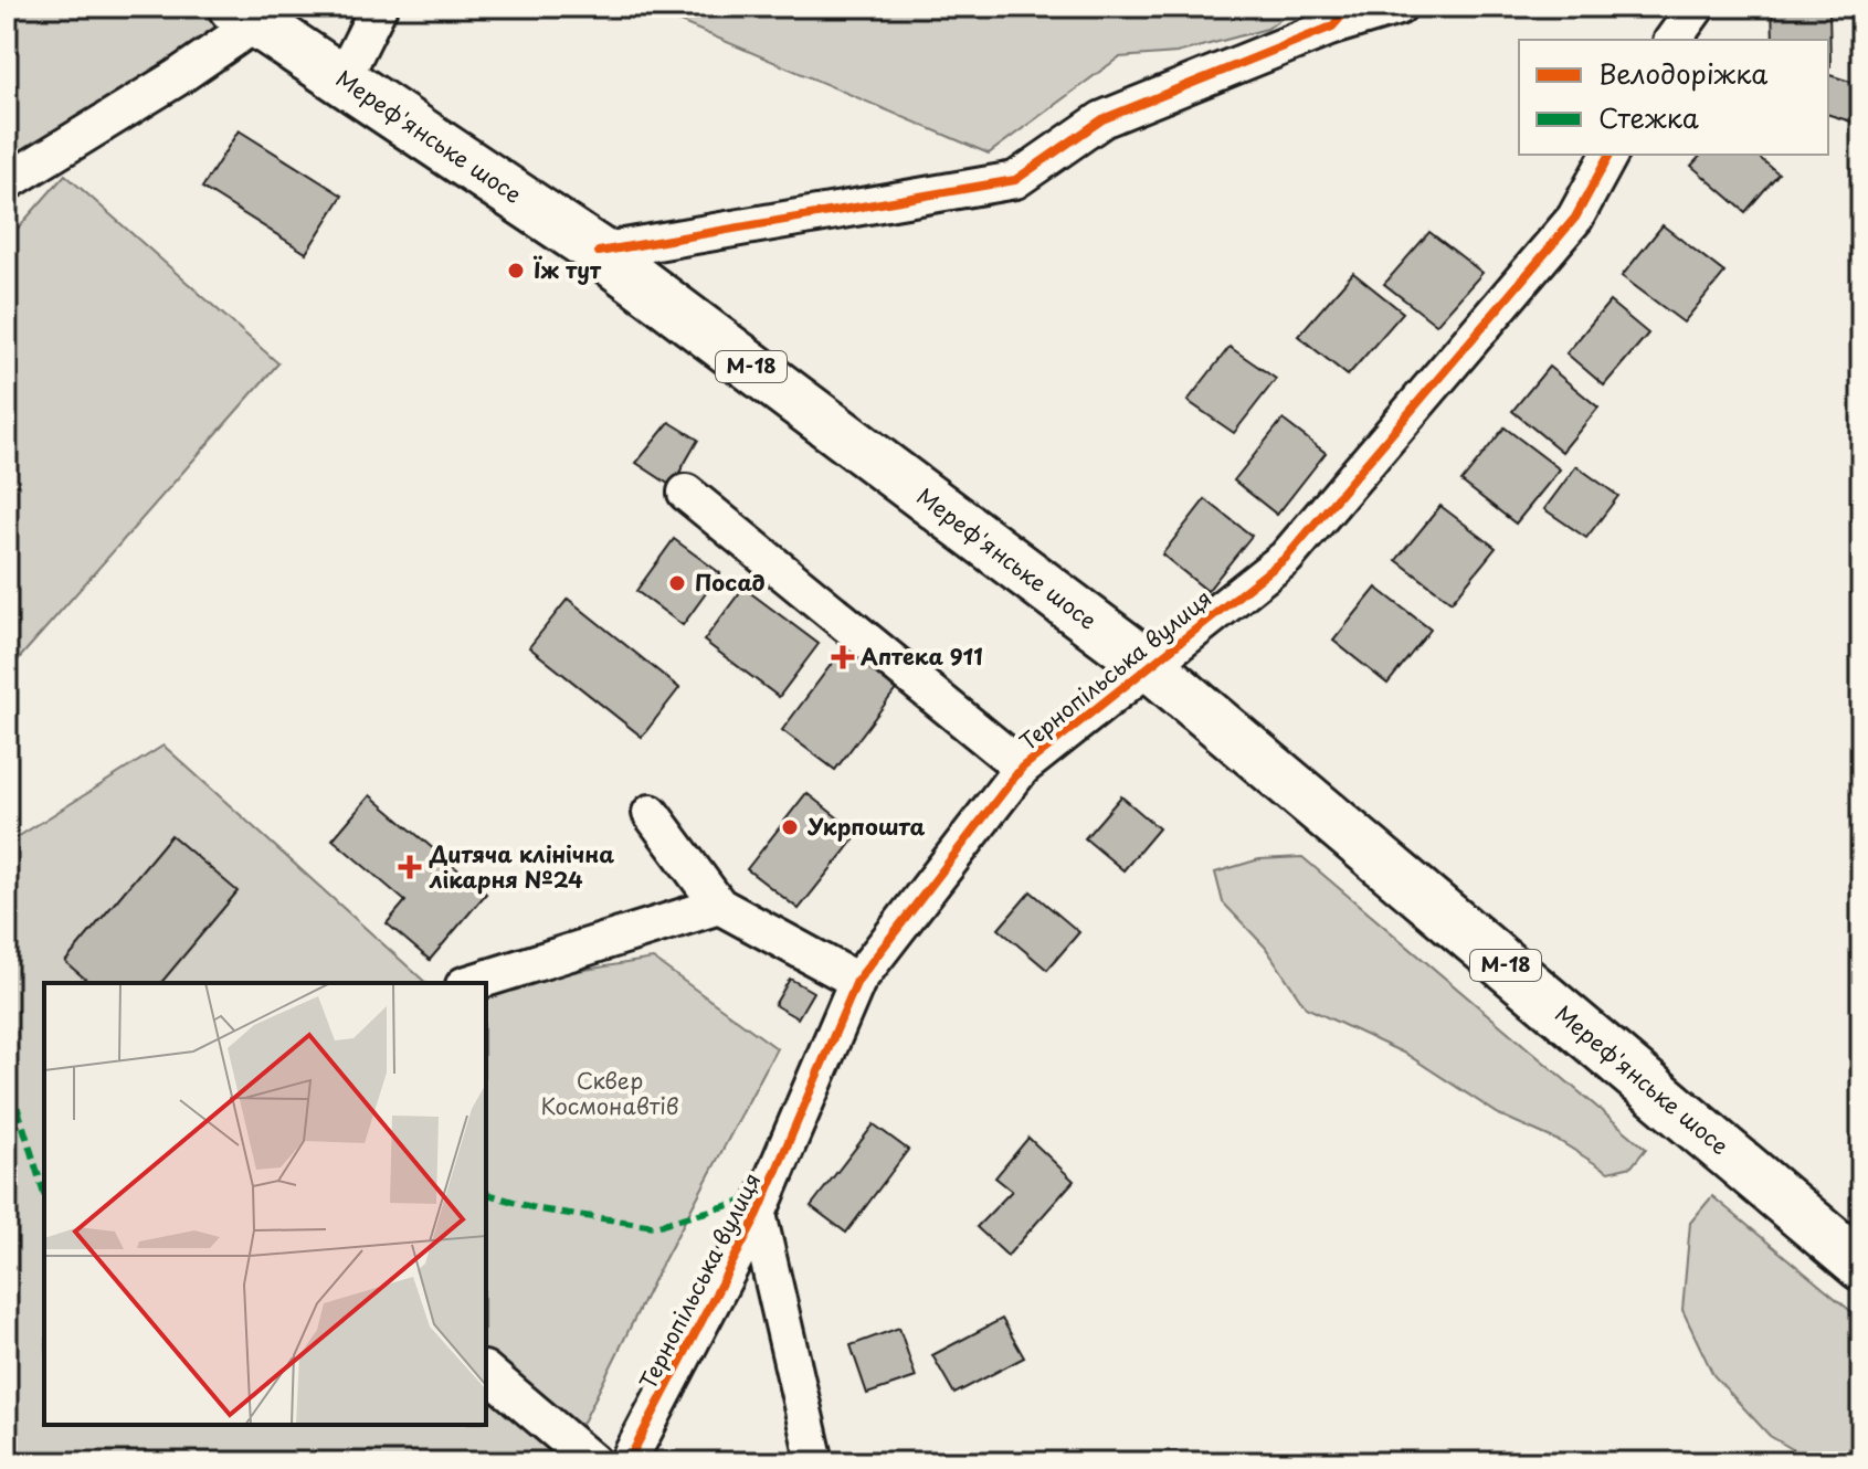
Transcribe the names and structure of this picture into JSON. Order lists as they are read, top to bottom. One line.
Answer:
{"streets":{"highway":["Мереф'янське шосе","М-18"],"street":["Тернопільська вулиця"]},"crossings":[["Мереф'янське шосе","Тернопільська вулиця"]],"parks":["Сквер Космонавтів"],"places":{"other":["Їж тут","Посад","Укрпошта"],"health":["Аптека 911","Дитяча клінічна лікарня №24"]},"legend":["Велодоріжка","Стежка"]}
